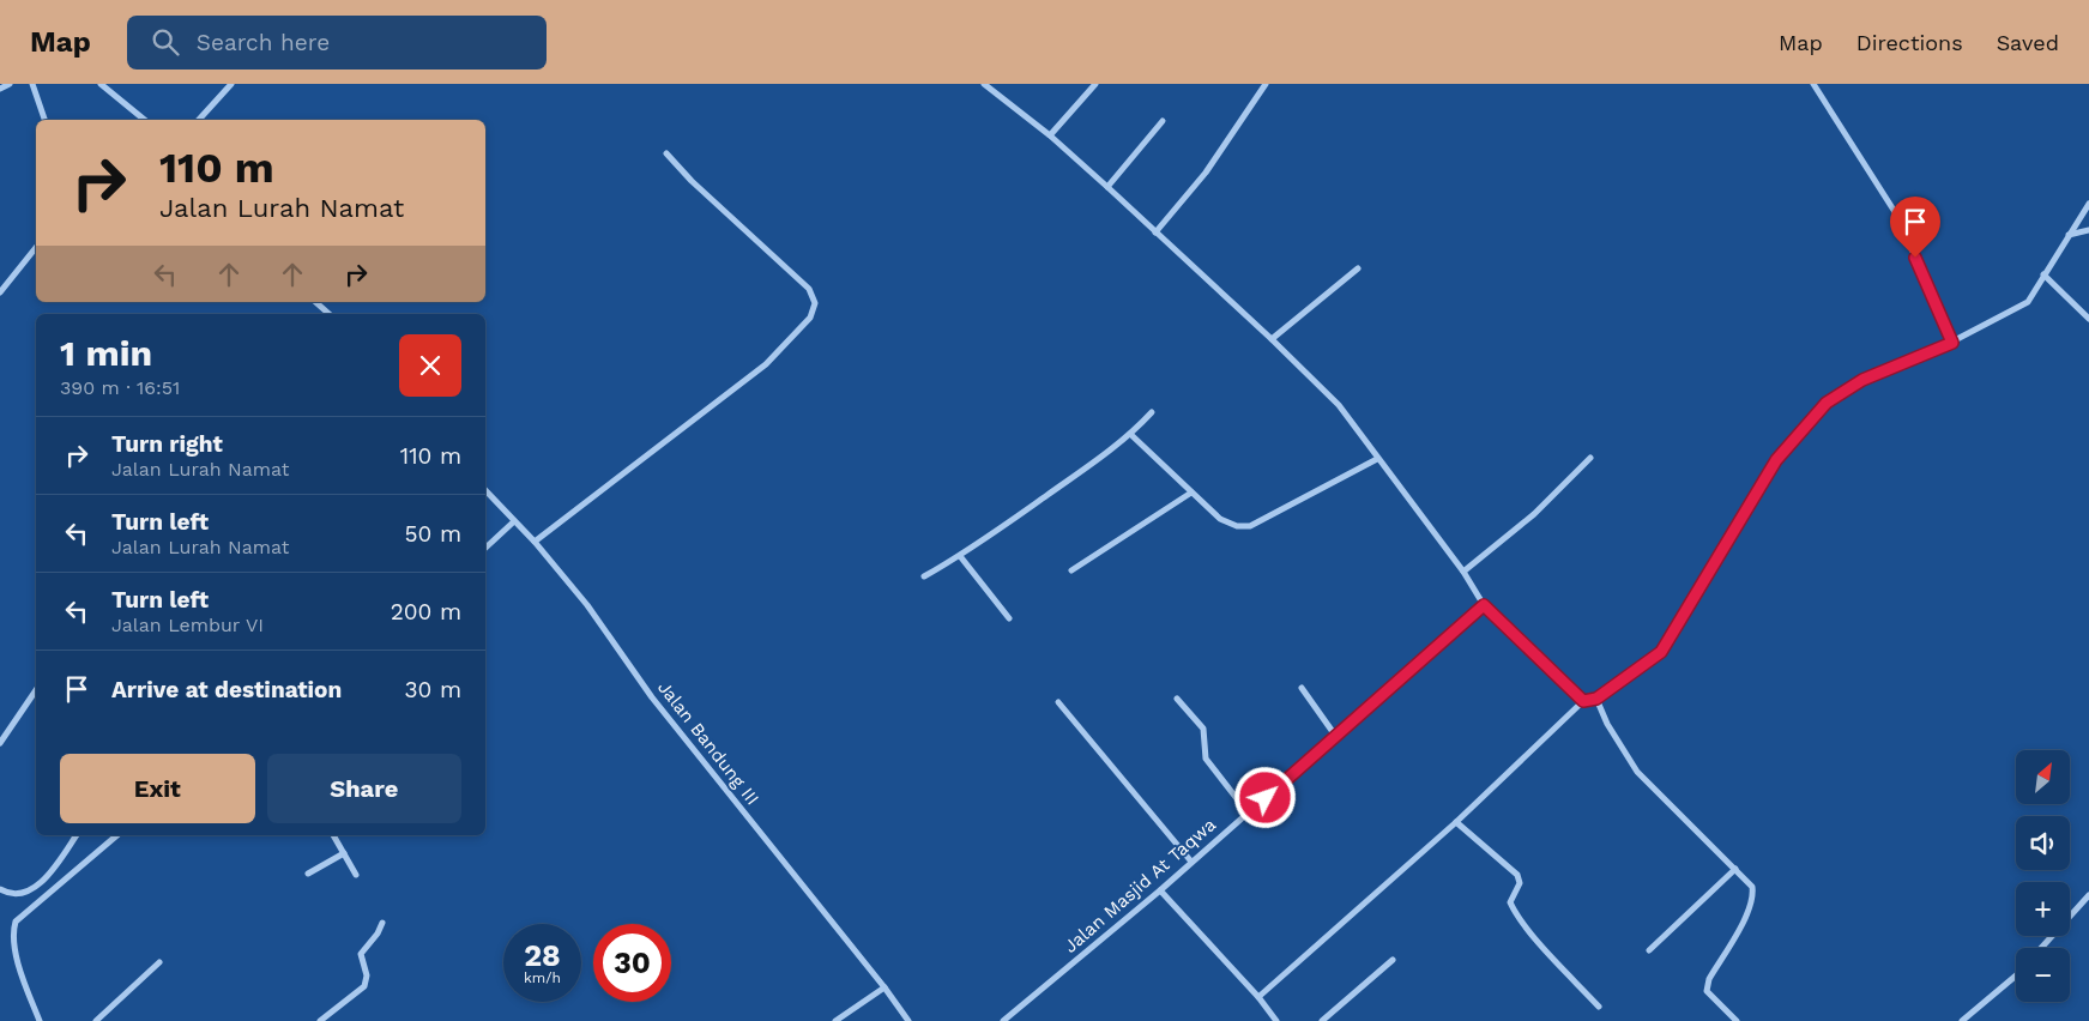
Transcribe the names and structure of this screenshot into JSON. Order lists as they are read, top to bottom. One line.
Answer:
{"streets":{"street":["Jalan Bandung III","Jalan Masjid At Taqwa"]},"north":"top right","page":{"header":"Map","search":"Search here","nav":["Map","Directions","Saved"],"turn":["110 m","Jalan Lurah Namat"],"heading":["1 min","390 m · 16:51"],"list":[{"name":"Turn right","note":"Jalan Lurah Namat","value":"110 m"},{"name":"Turn left","note":"Jalan Lurah Namat","value":"50 m"},{"name":"Turn left","note":"Jalan Lembur VI","value":"200 m"},{"name":"Arrive at destination","value":"30 m"}],"buttons":["Exit","Share"],"map_buttons":["+","−"],"speed":"28 km/h","limit":"30"}}
